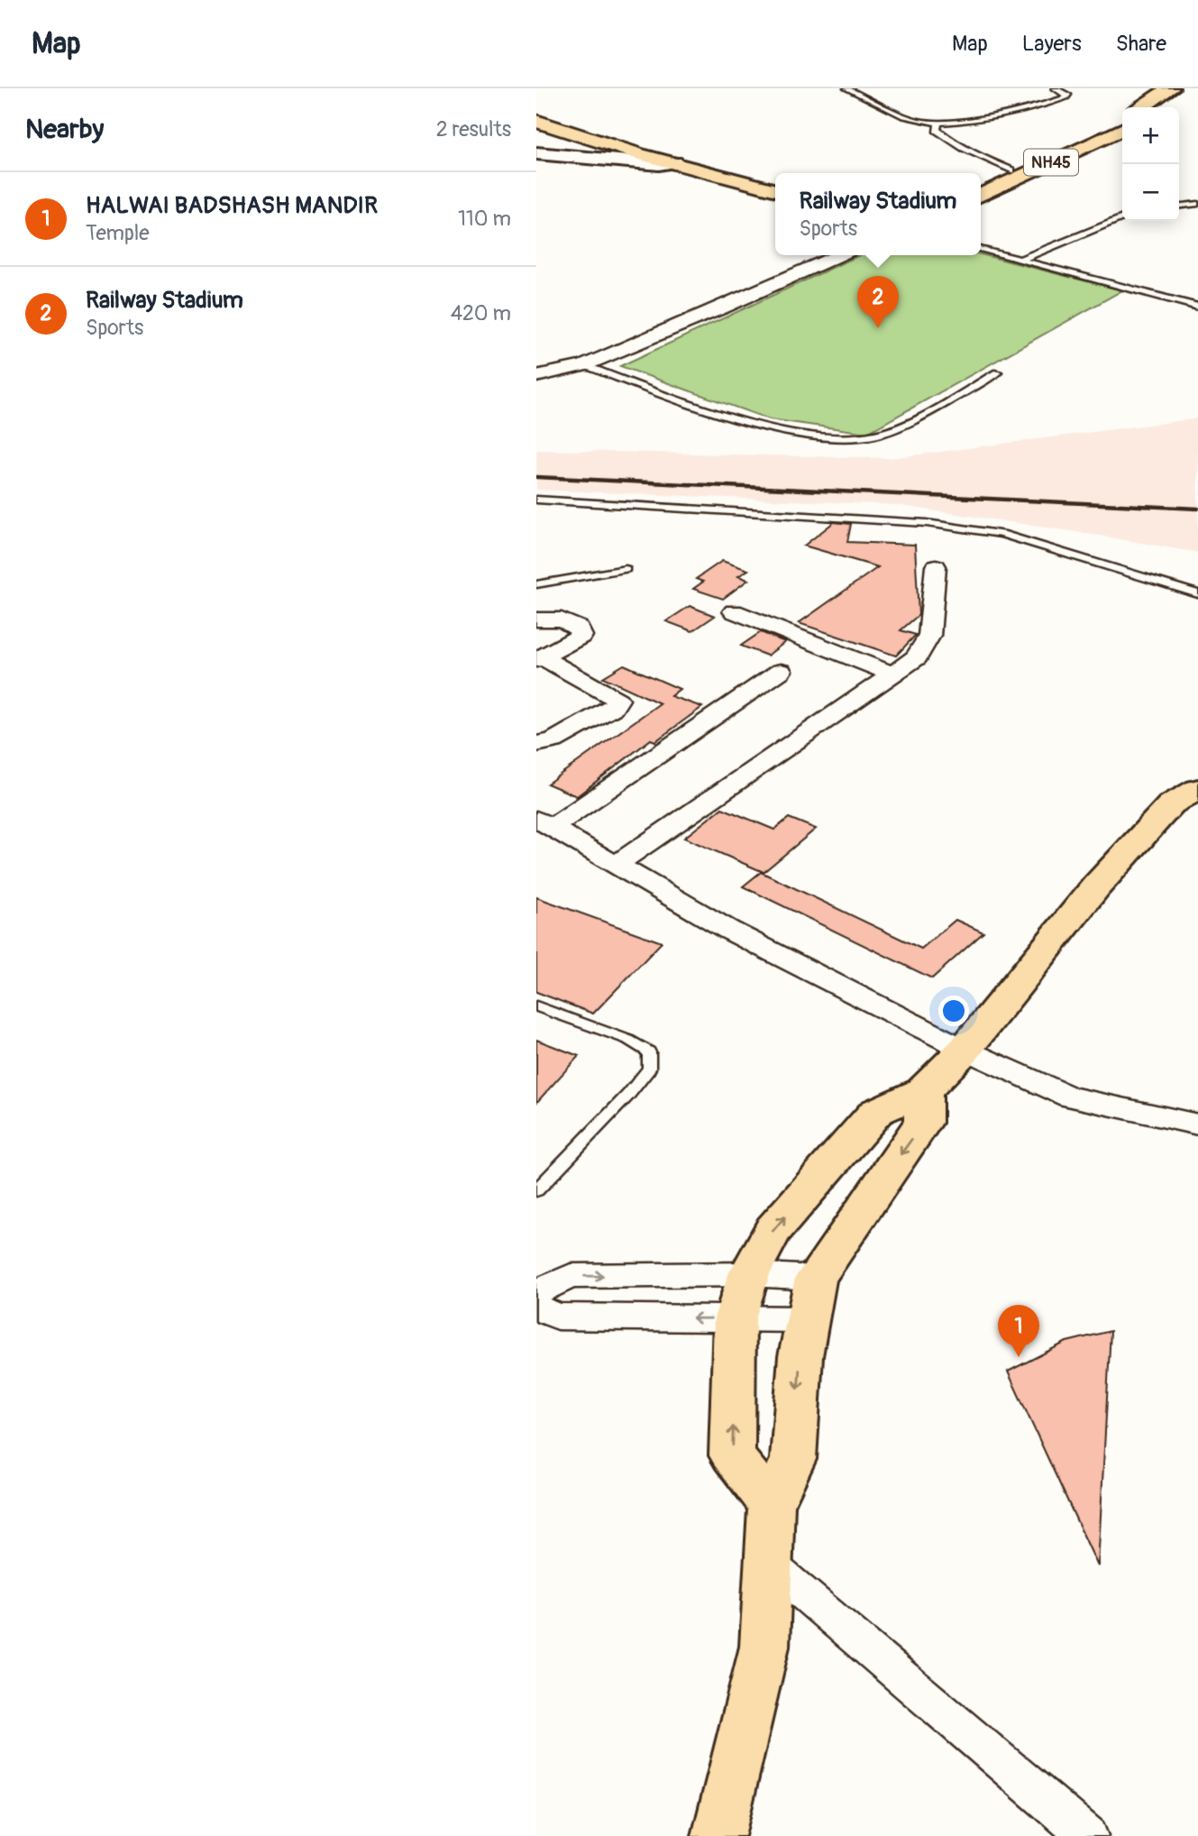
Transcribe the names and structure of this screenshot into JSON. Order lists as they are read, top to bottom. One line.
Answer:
{"streets":{"main road":["NH45"]},"page":{"header":"Map","nav":["Map","Layers","Share"],"heading":["Nearby","2 results"],"map_buttons":["+","−"],"list":[{"mark":"1","name":"HALWAI BADSHASH MANDIR","note":"Temple","value":"110 m"},{"mark":"2","name":"Railway Stadium","note":"Sports","value":"420 m"}],"popup":["Railway Stadium","Sports"],"pins":["2","1"]}}
